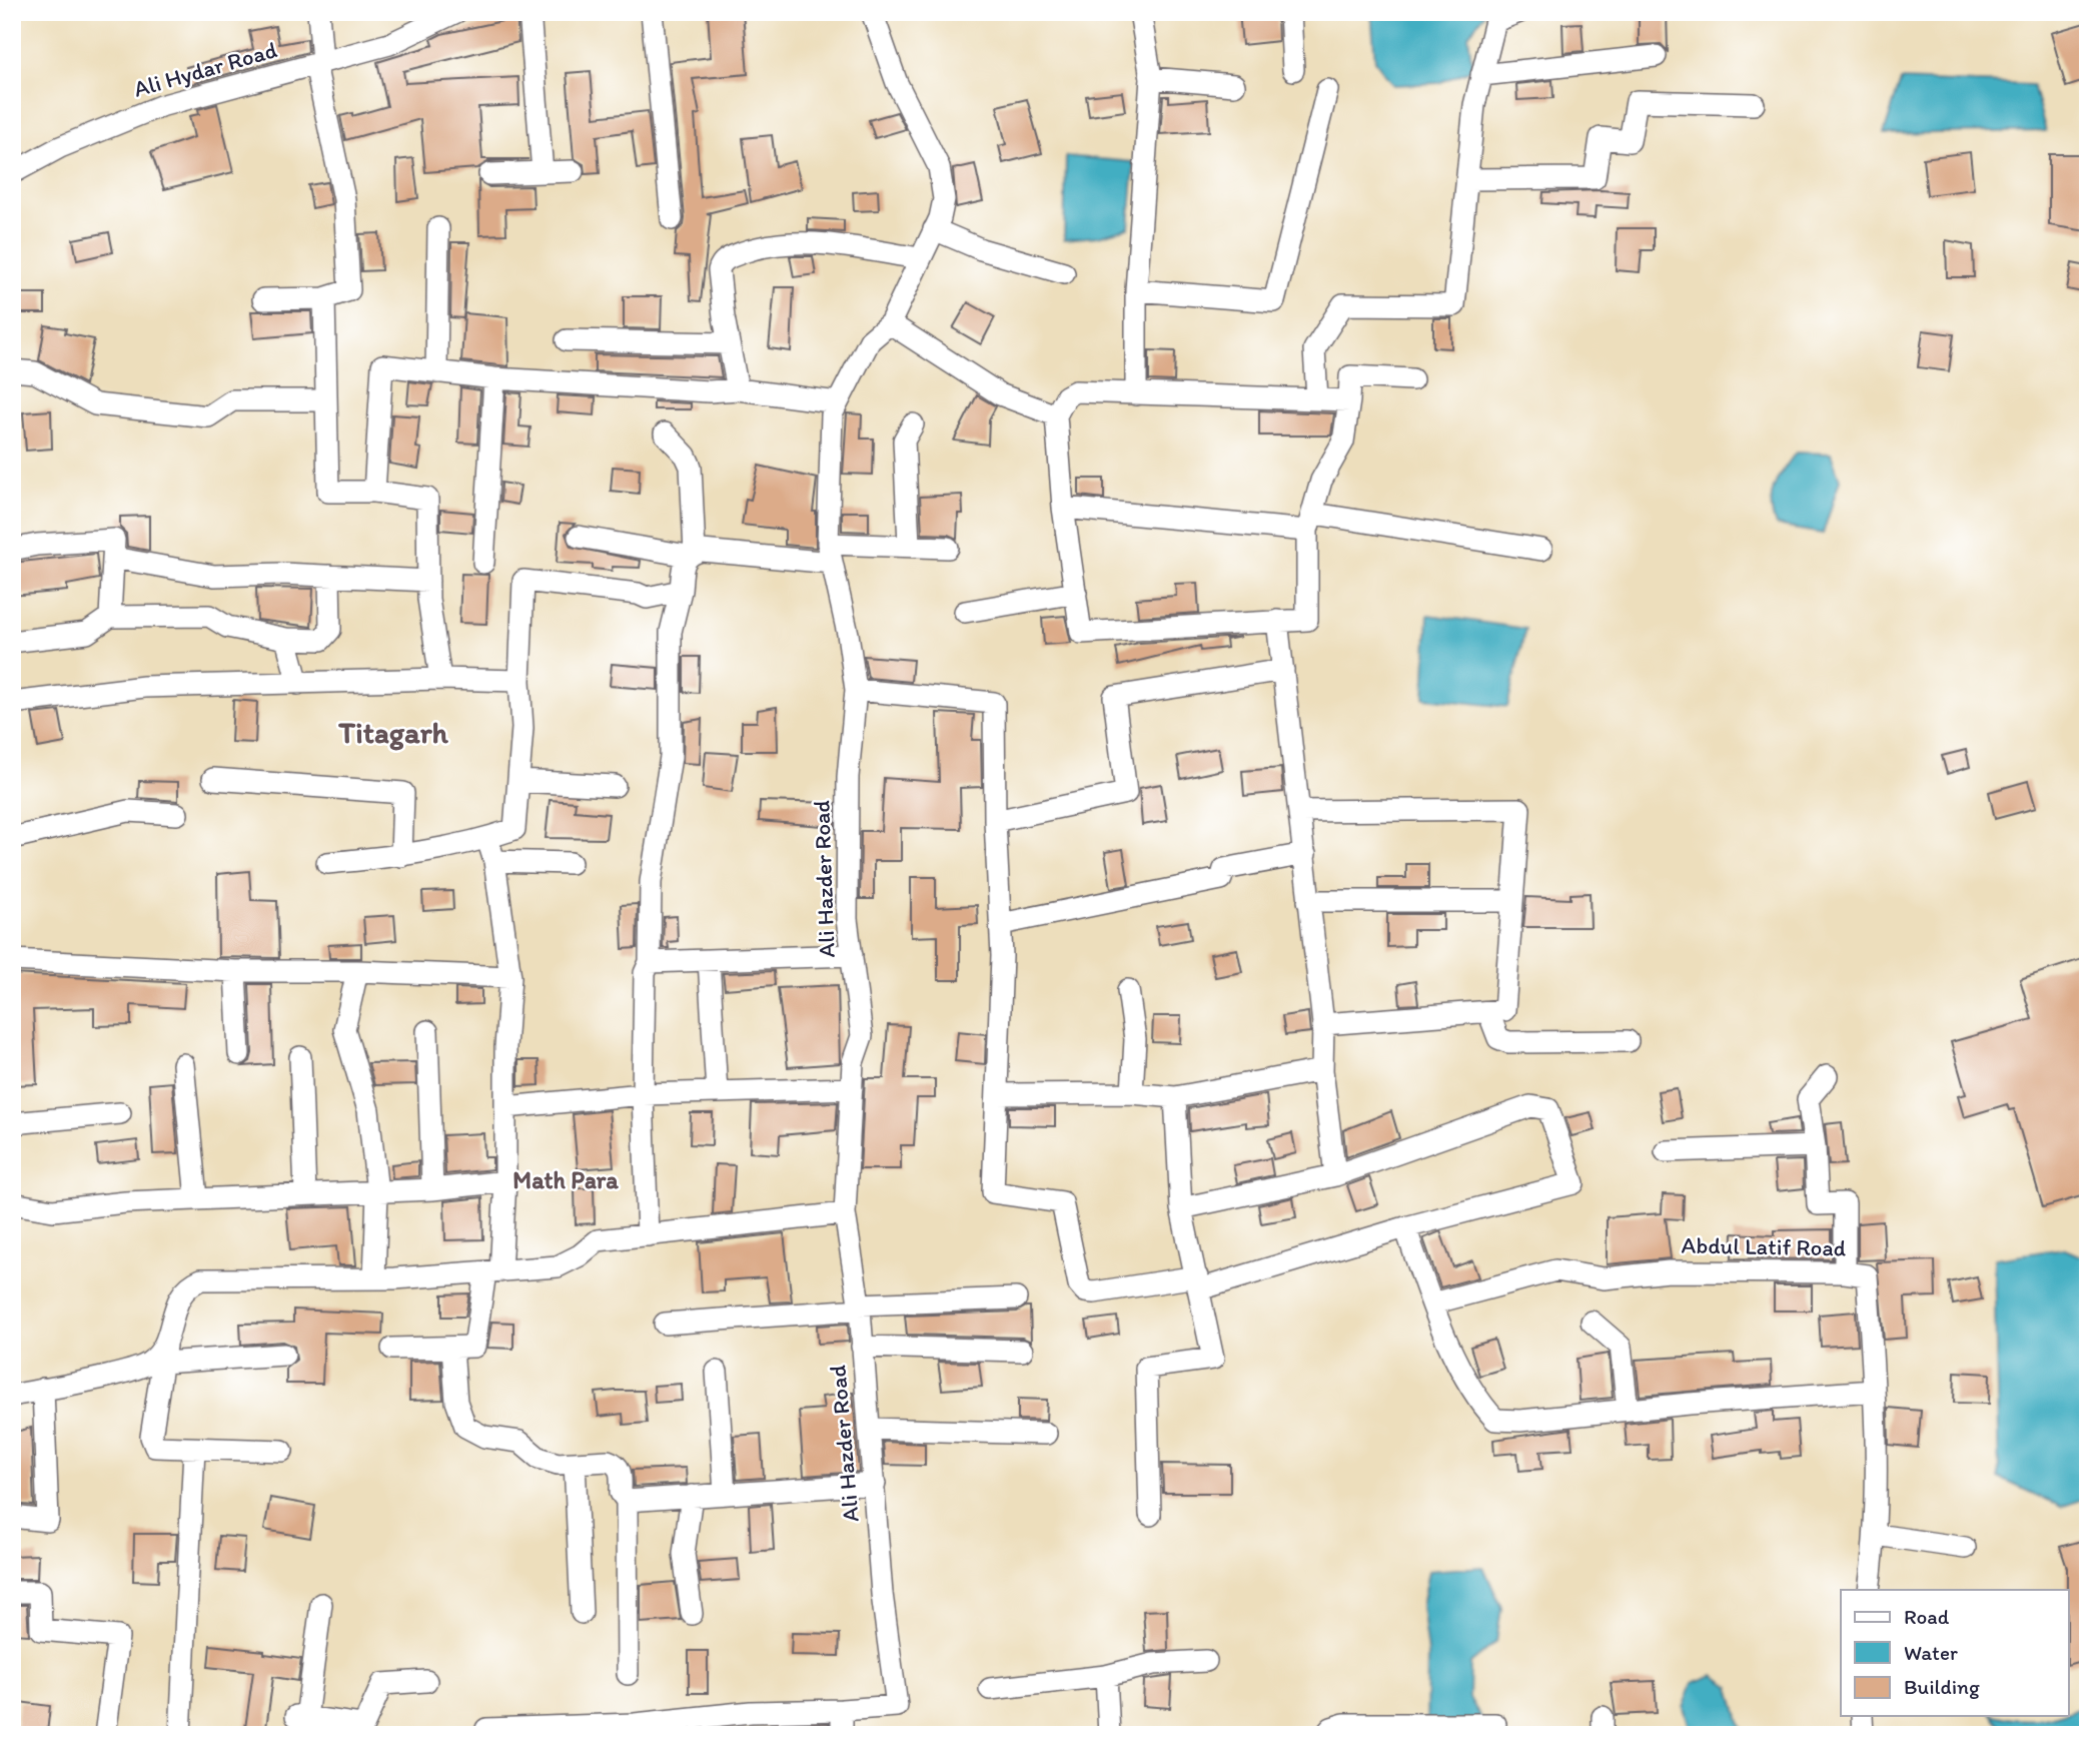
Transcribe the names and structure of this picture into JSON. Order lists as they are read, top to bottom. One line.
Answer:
{"streets":{"street":["Ali Hydar Road","Ali Hazder Road","Abdul Latif Road"]},"districts":["Titagarh","Math Para"],"legend":["Road","Water","Building"]}
